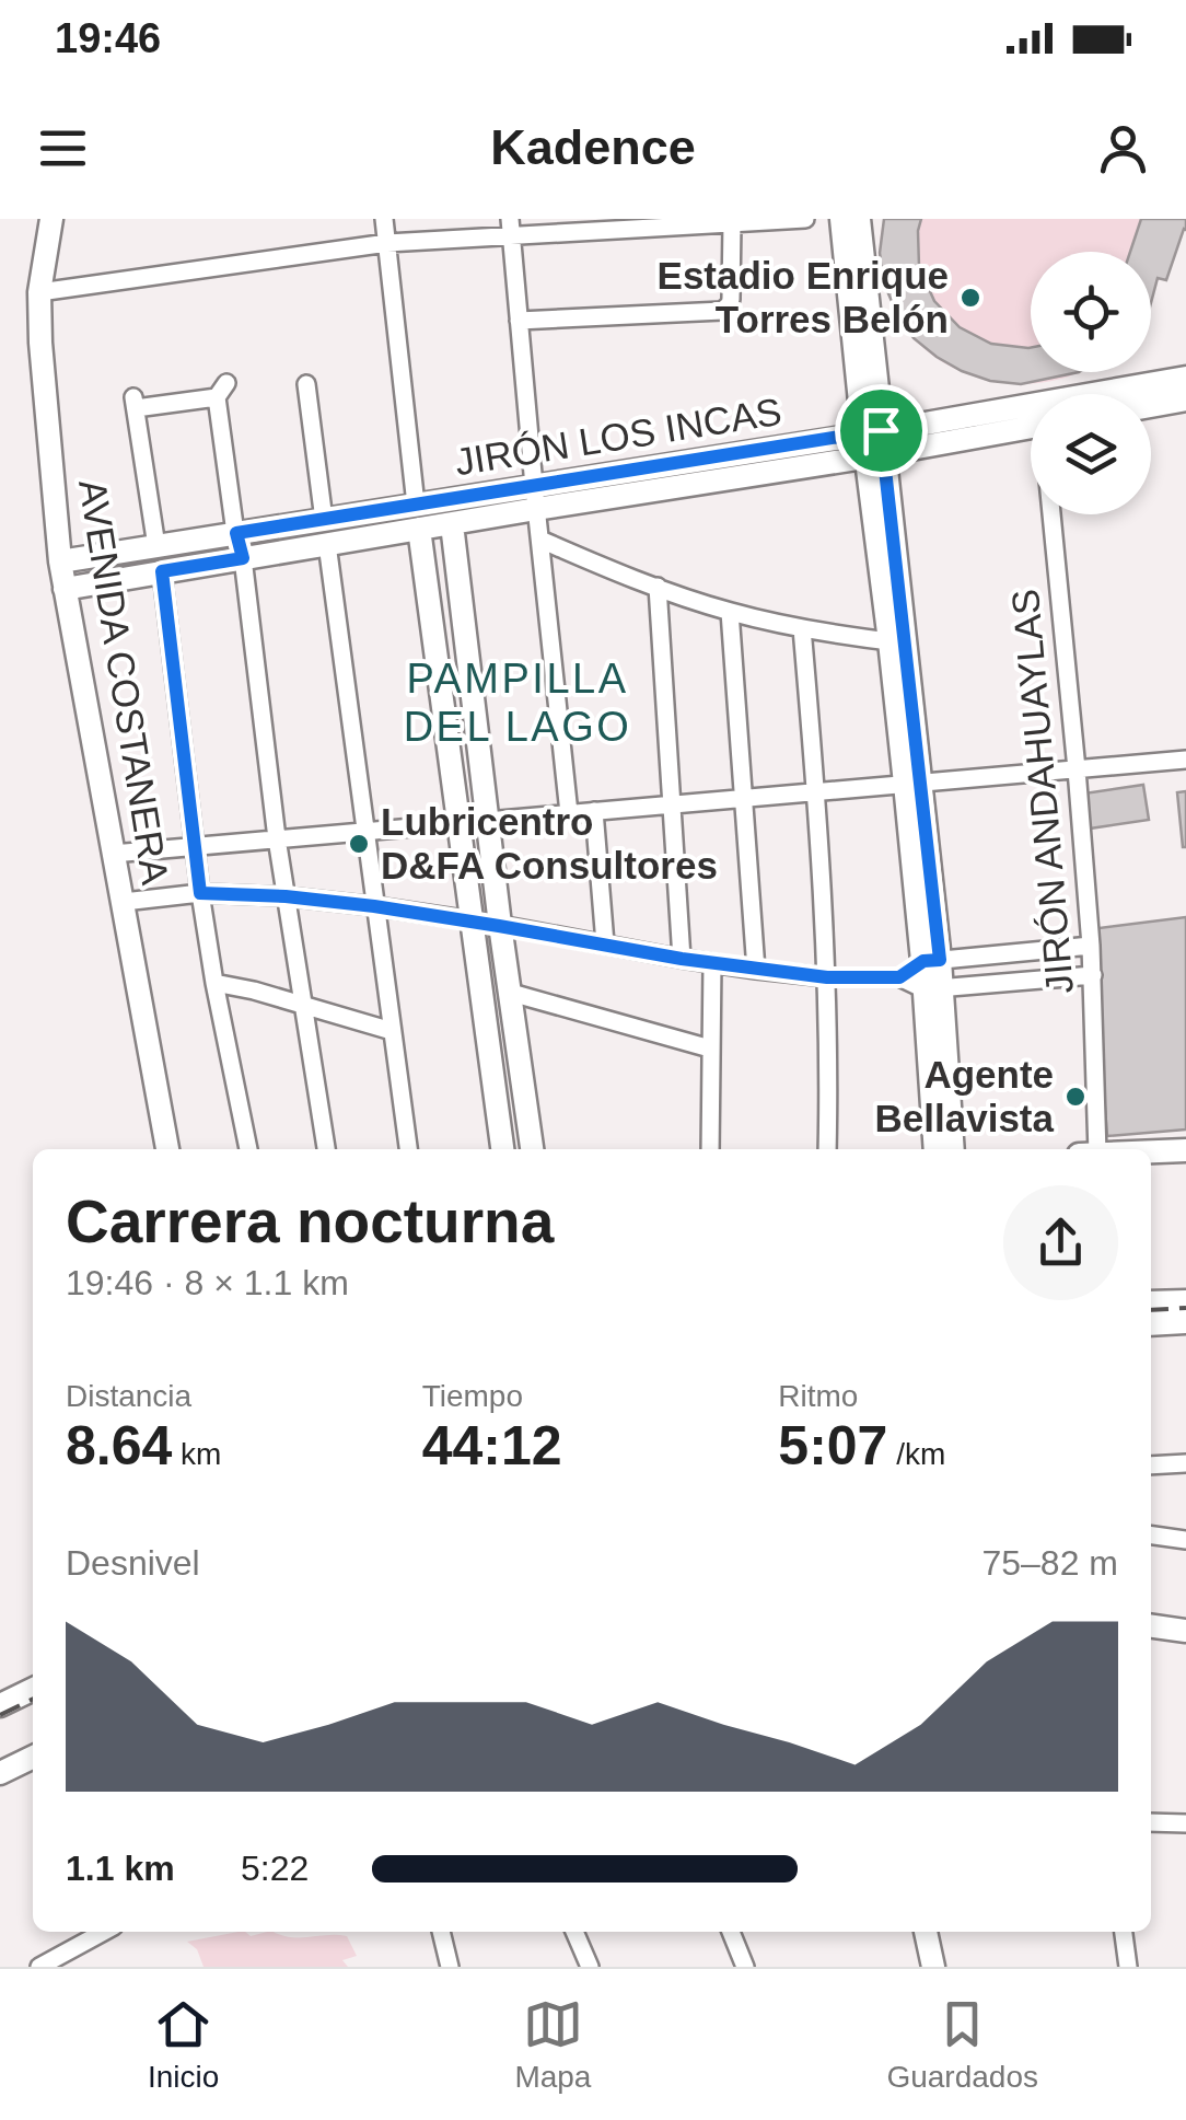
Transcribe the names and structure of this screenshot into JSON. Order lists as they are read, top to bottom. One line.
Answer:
{"streets":{"street":["JIRÓN LOS INCAS","AVENIDA COSTANERA","JIRÓN ANDAHUAYLAS"]},"crossings":[["JIRÓN LOS INCAS","AVENIDA COSTANERA"]],"districts":["PAMPILLA DEL LAGO"],"places":["Estadio Enrique Torres Belón","Lubricentro D&FA Consultores","Agente Bellavista"],"page":{"status":"19:46","header":"Kadence","heading":["Carrera nocturna","19:46 · 8 × 1.1 km"],"stats":[["Distancia","8.64 km"],["Tiempo","44:12"],["Ritmo","5:07 /km"]],"chart":["Desnivel","75–82 m"],"list":[{"name":"1.1 km","note":"5:22"}],"tabs":["Inicio","Mapa","Guardados"]}}
